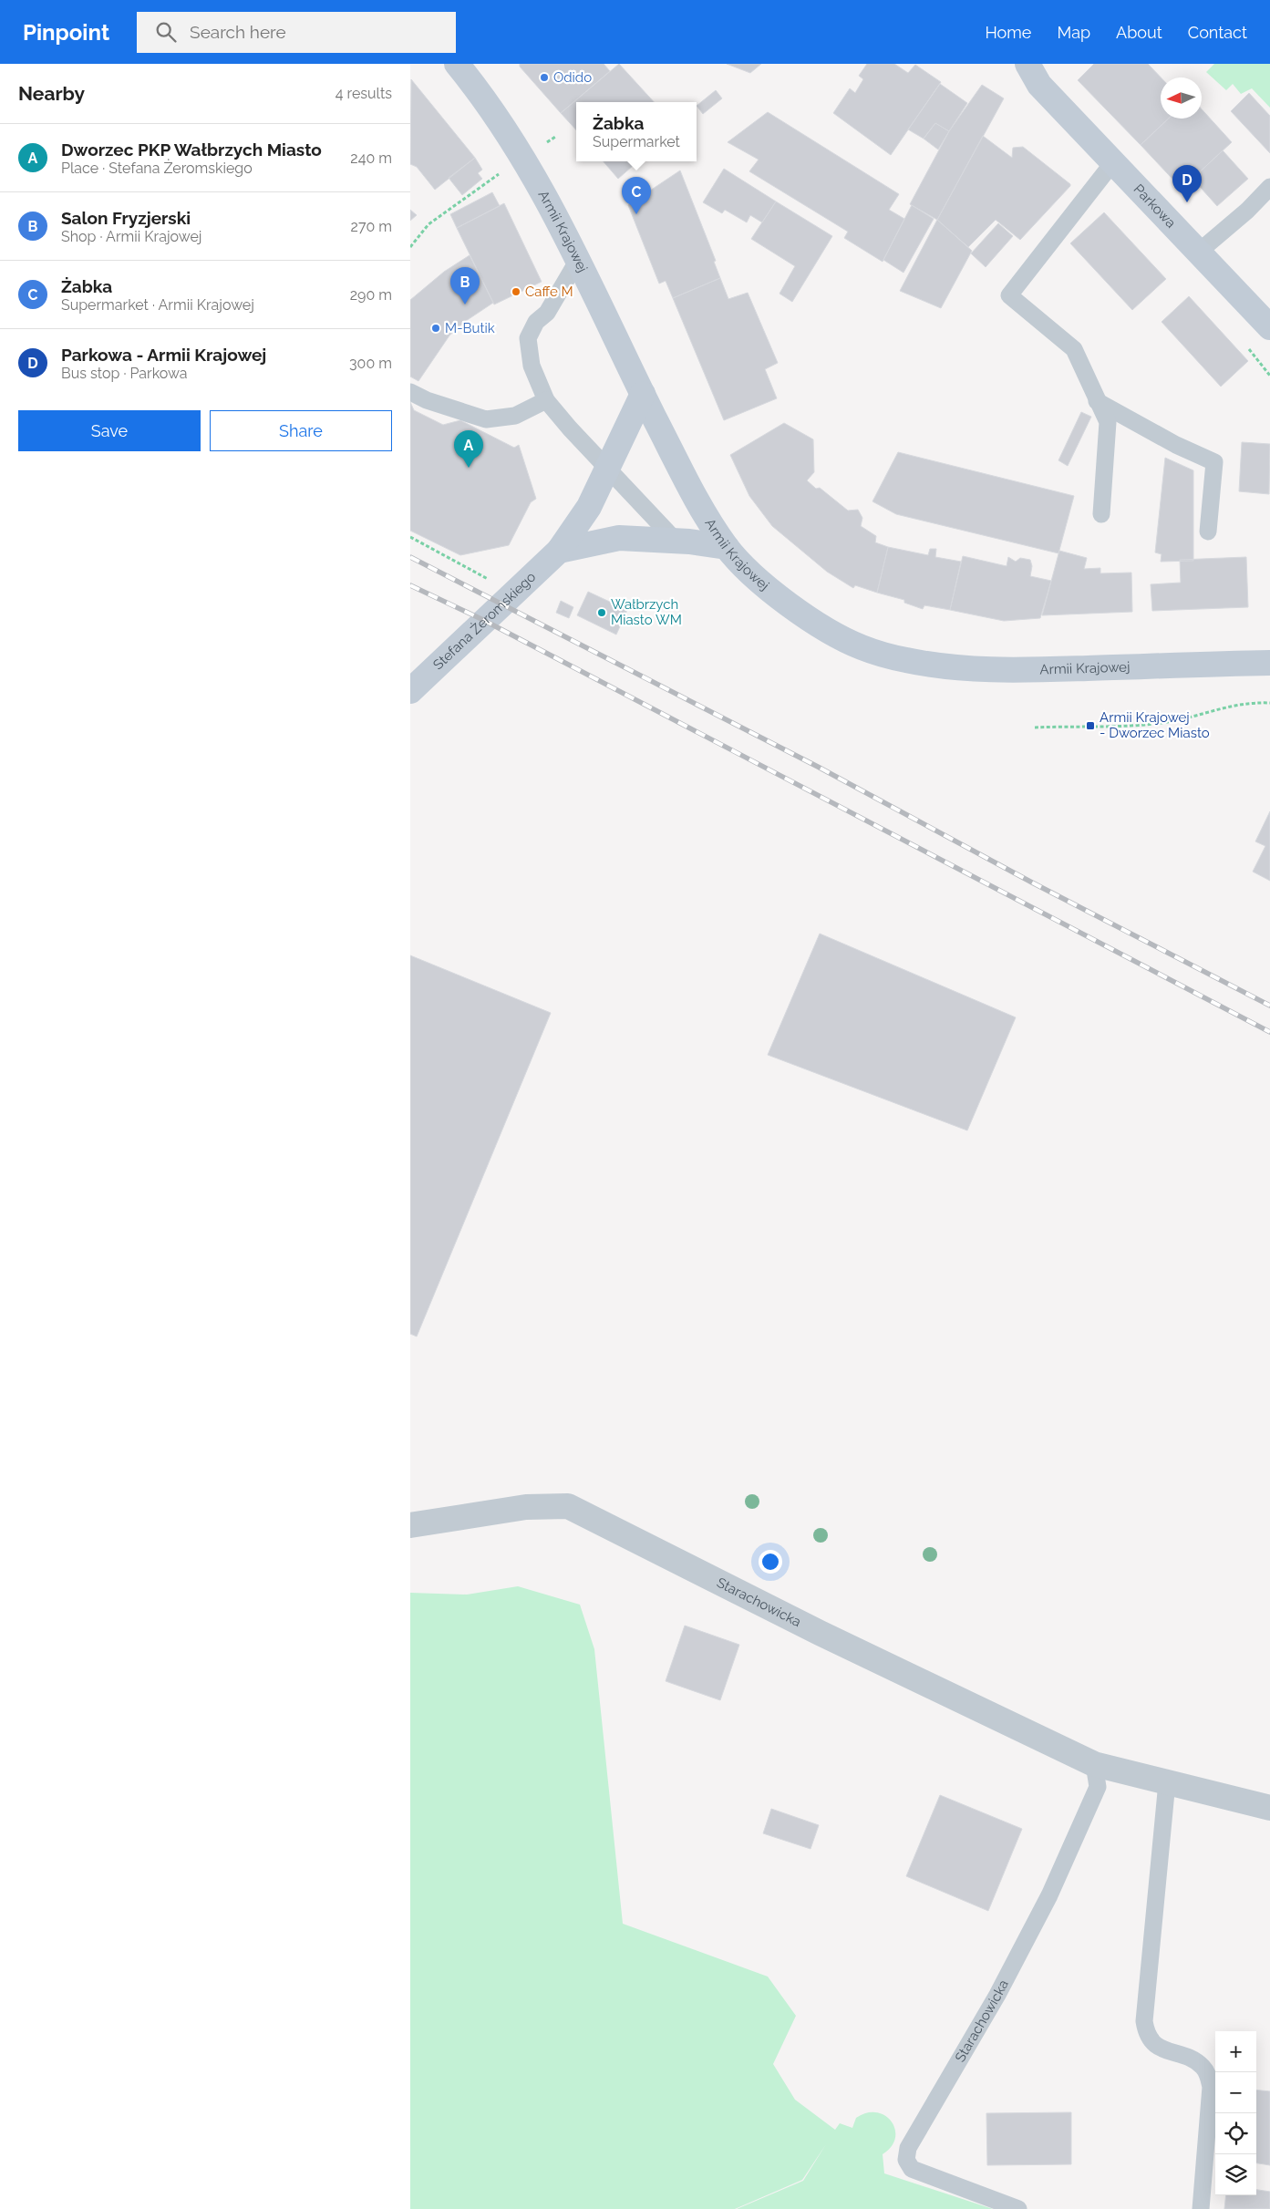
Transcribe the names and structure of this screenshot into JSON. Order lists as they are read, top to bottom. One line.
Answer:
{"streets":{"main road":["Parkowa","Armii Krajowej","Stefana Żeromskiego"],"street":["Starachowicka"]},"crossings":[["Armii Krajowej","Stefana Żeromskiego"]],"places":{"other":["Odido","Caffe M","M-Butik","Wałbrzych Miasto WM"],"transit":["Armii Krajowej - Dworzec Miasto"]},"north":"left","page":{"header":"Pinpoint","search":"Search here","nav":["Home","Map","About","Contact"],"heading":["Nearby","4 results"],"popup":["Żabka","Supermarket"],"list":[{"mark":"A","name":"Dworzec PKP Wałbrzych Miasto","note":"Place · Stefana Żeromskiego","value":"240 m"},{"mark":"B","name":"Salon Fryzjerski","note":"Shop · Armii Krajowej","value":"270 m"},{"mark":"C","name":"Żabka","note":"Supermarket · Armii Krajowej","value":"290 m"},{"mark":"D","name":"Parkowa - Armii Krajowej","note":"Bus stop · Parkowa","value":"300 m"}],"pins":["D","C","B","A"],"buttons":["Save","Share"],"map_buttons":["+","−"]}}
